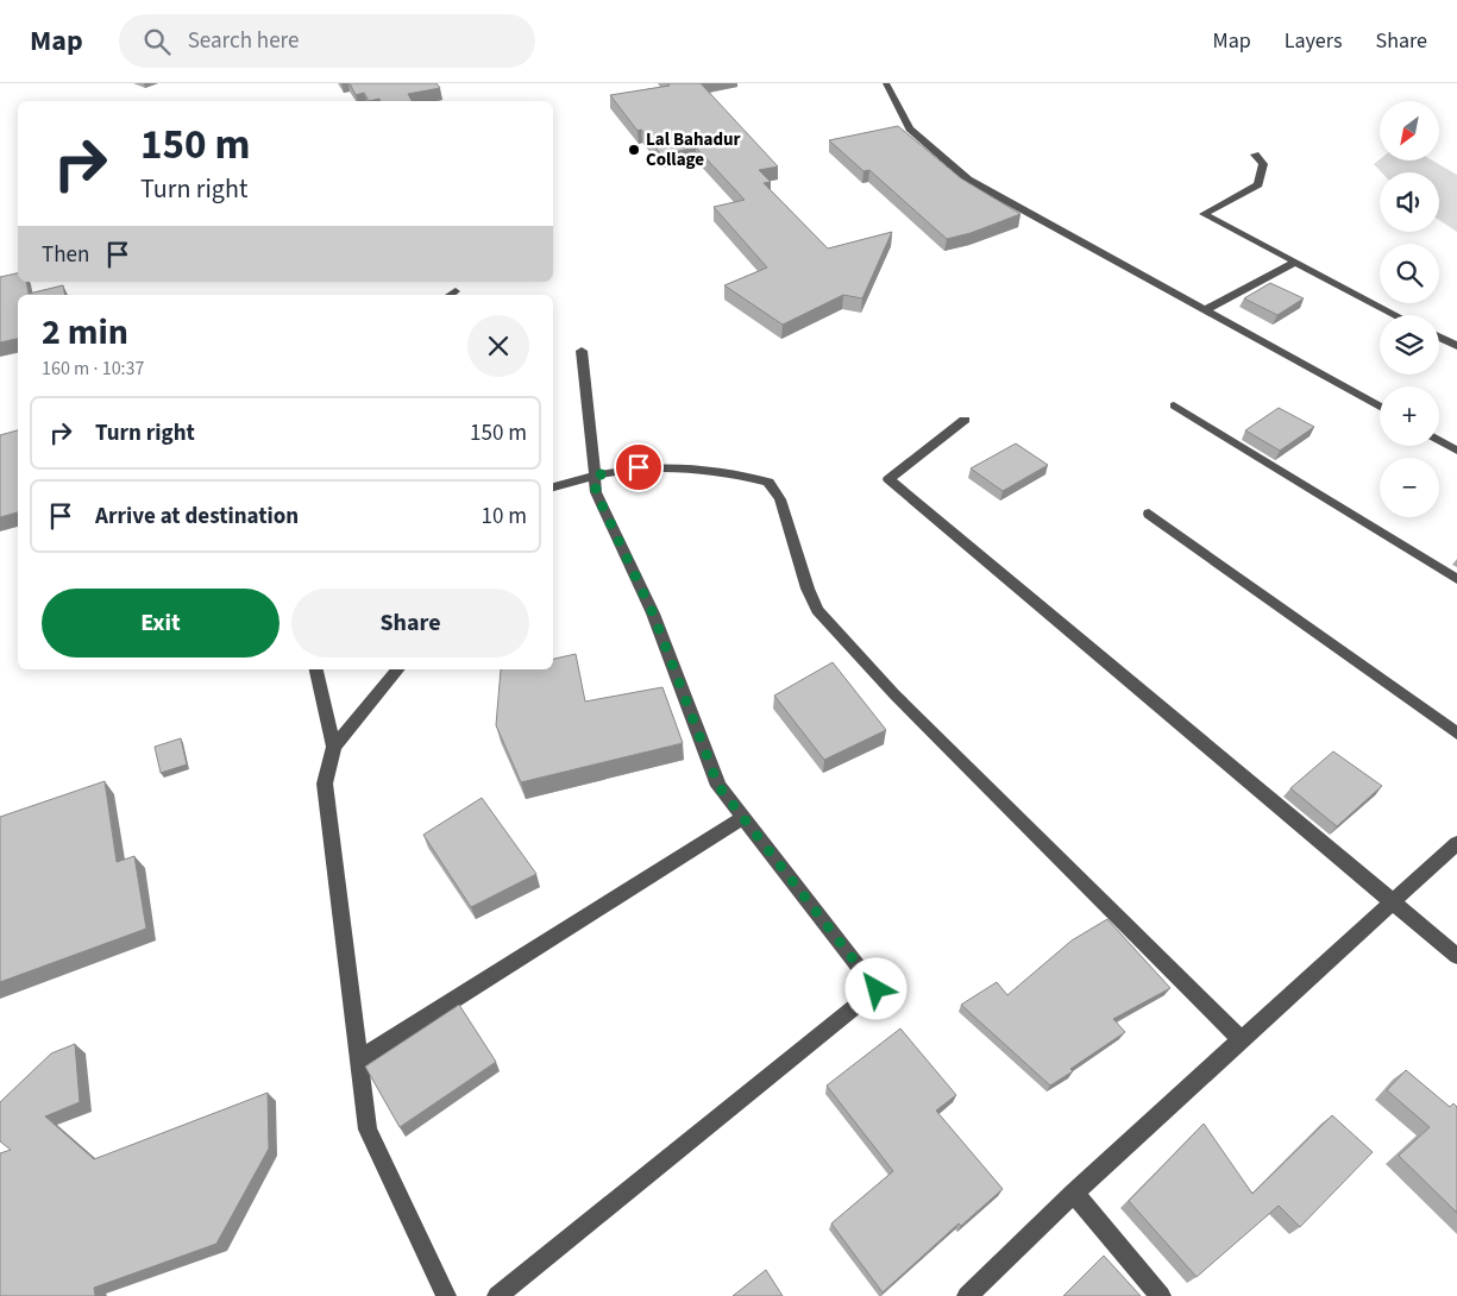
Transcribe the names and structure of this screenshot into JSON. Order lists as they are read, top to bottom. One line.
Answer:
{"places":["Lal Bahadur Collage"],"north":"bottom left","page":{"header":"Map","search":"Search here","nav":["Map","Layers","Share"],"map_buttons":["+","−"],"turn":["150 m","Turn right"],"then":"Then","heading":["2 min","160 m · 10:37"],"list":[{"name":"Turn right","value":"150 m"},{"name":"Arrive at destination","value":"10 m"}],"buttons":["Exit","Share"]}}
